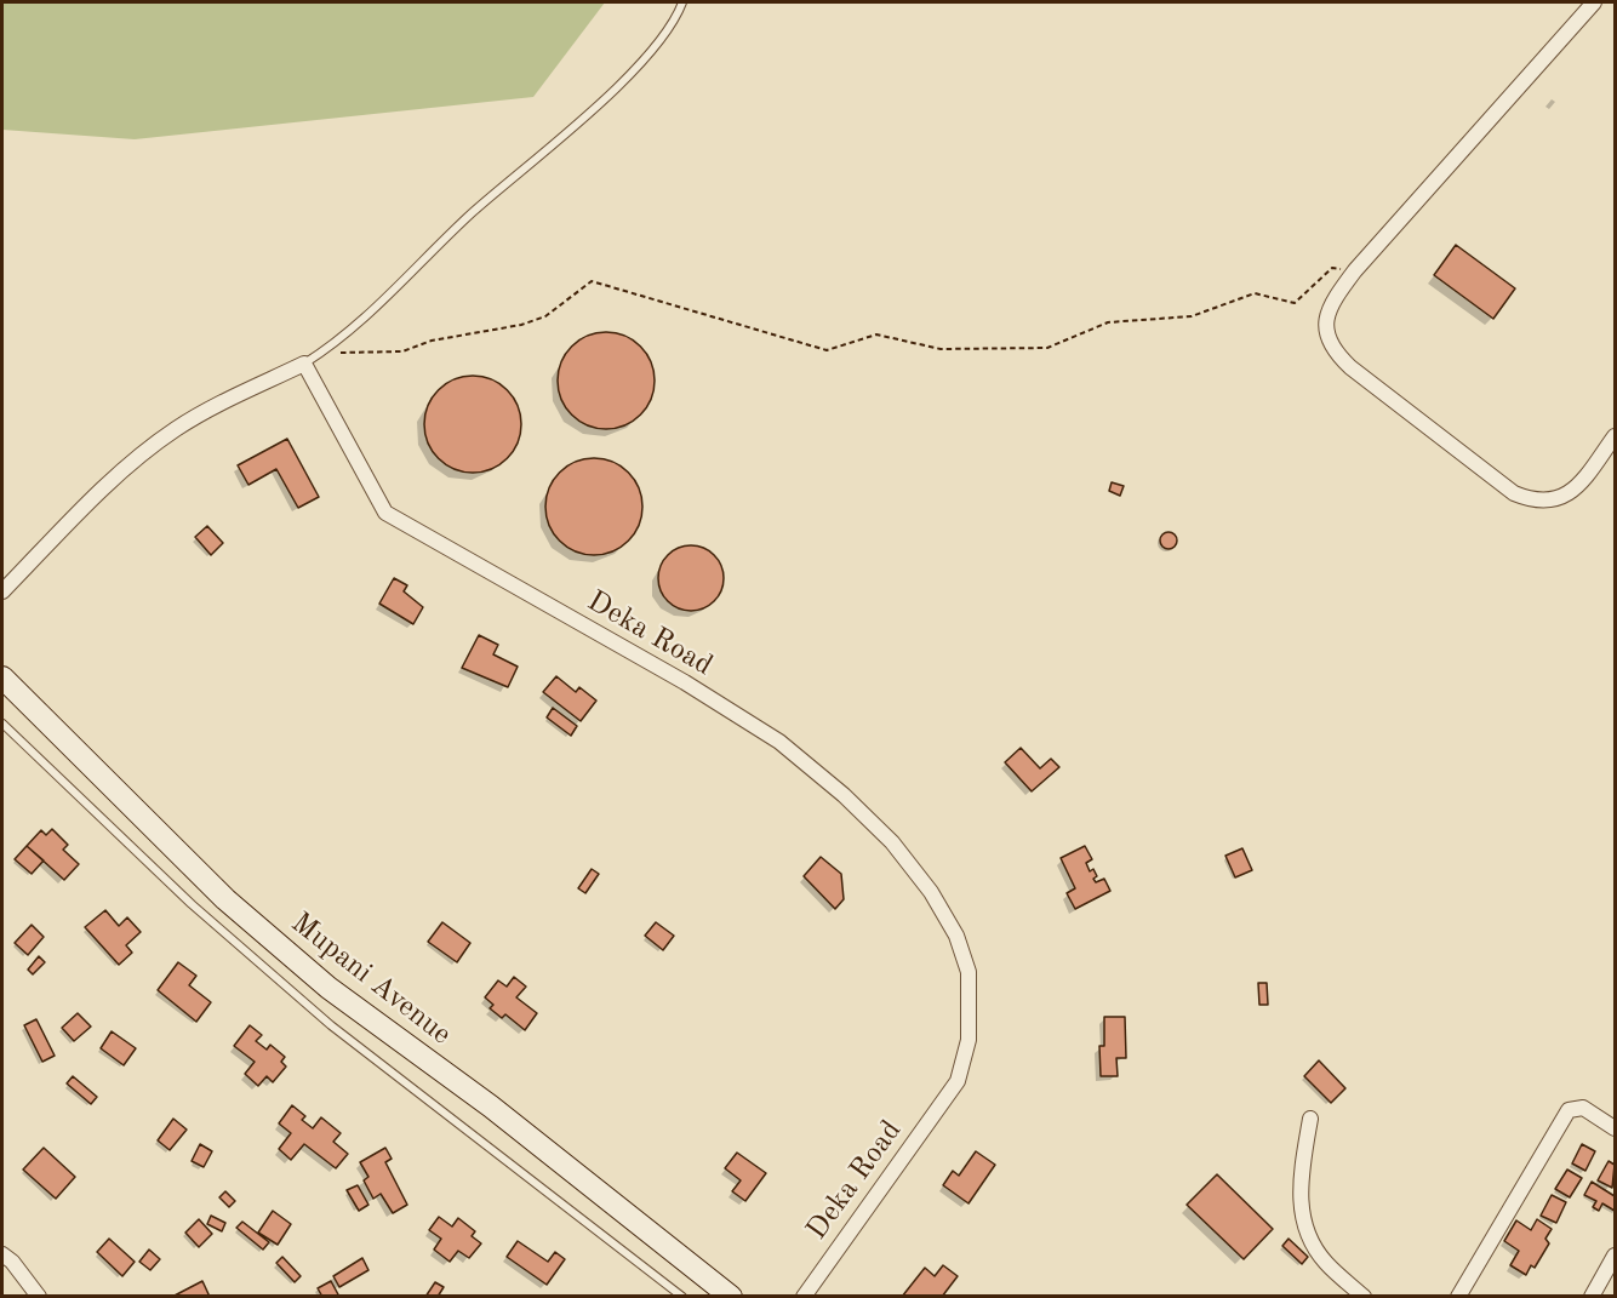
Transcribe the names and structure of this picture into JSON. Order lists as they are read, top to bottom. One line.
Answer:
{"streets":{"street":["Deka Road","Mupani Avenue"]}}
